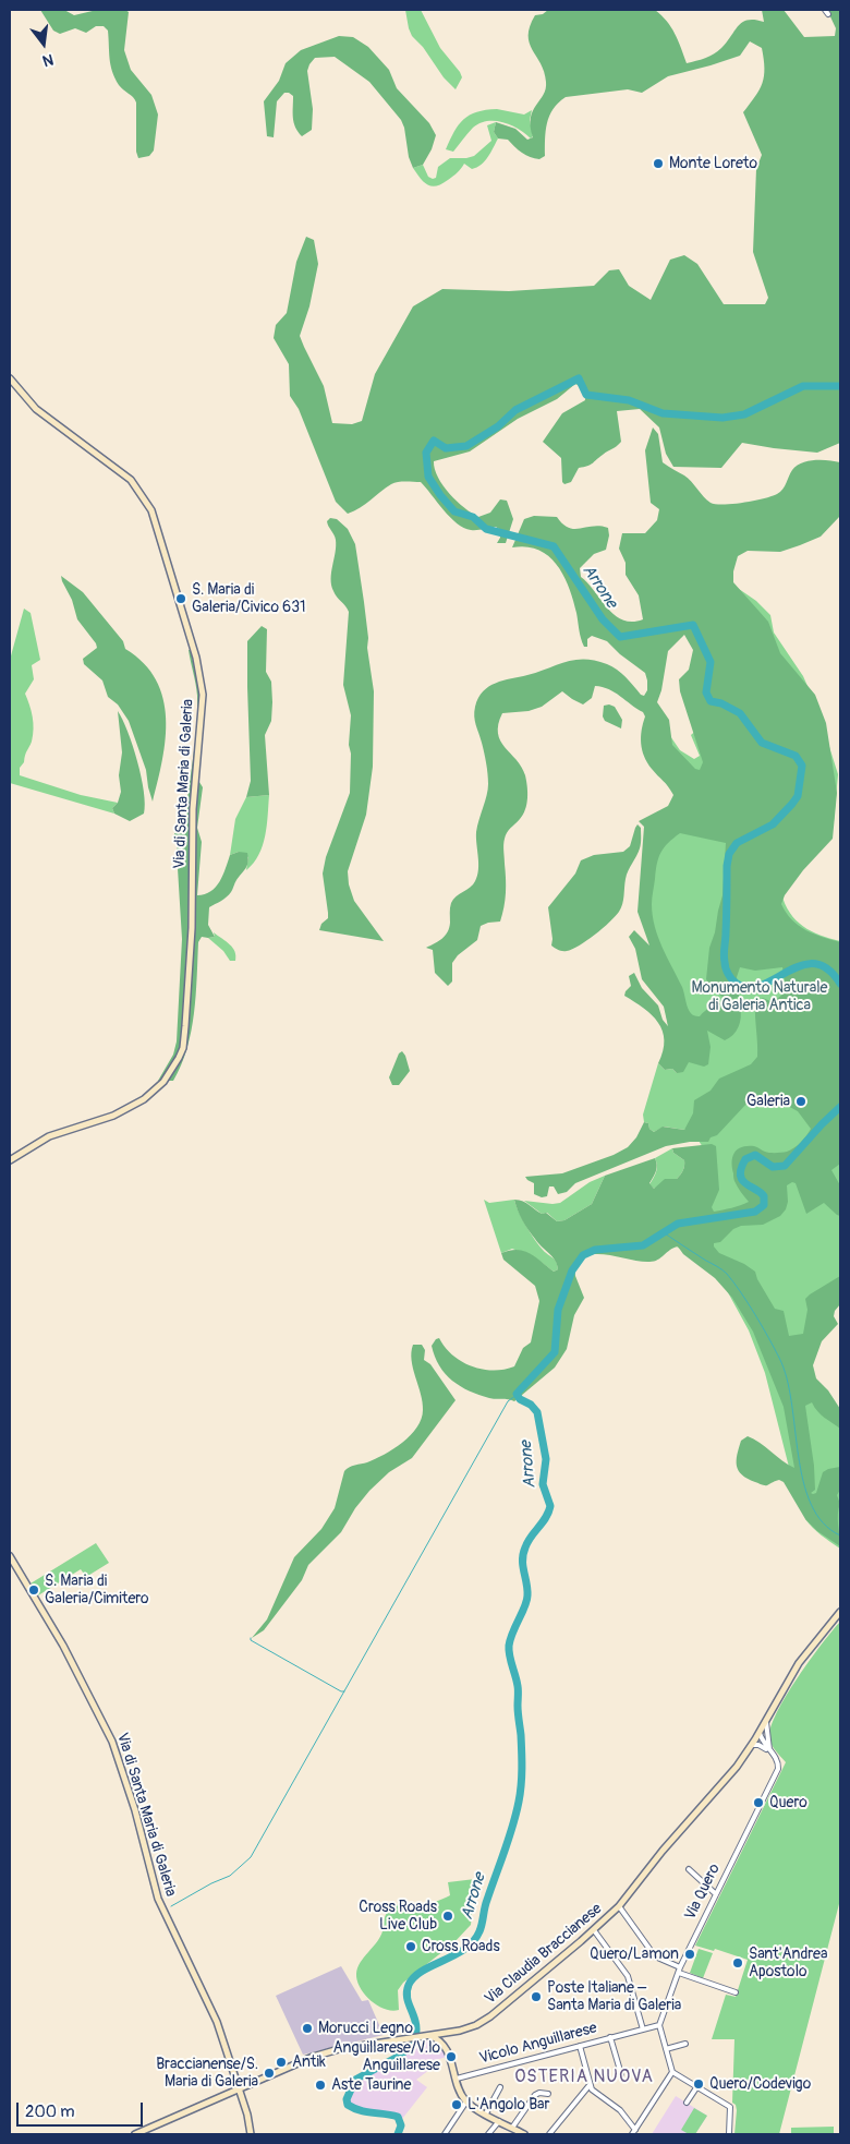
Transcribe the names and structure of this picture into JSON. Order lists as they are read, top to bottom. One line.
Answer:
{"streets":{"street":["Via di Santa Maria di Galeria","Via Quero","Via Claudia Braccianese","Vicolo Anguillarese"]},"crossings":[["Via di Santa Maria di Galeria","Via Claudia Braccianese"],["Via Quero","Via Claudia Braccianese"],["Via Quero","Vicolo Anguillarese"]],"districts":["OSTERIA NUOVA"],"water":["Arrone"],"parks":["Monumento Naturale di Galeria Antica"],"places":["Monte Loreto","S. Maria di Galeria/Civico 631","Galeria","S. Maria di Galeria/Cimitero","Quero","Cross Roads Live Club","Cross Roads","Quero/Lamon","Sant'Andrea Apostolo","Poste Italiane – Santa Maria di Galeria","Morucci Legno","Anguillarese/V.lo Anguillarese","Antik","Braccianense/S. Maria di Galeria","Quero/Codevigo","Aste Taurine","L'Angolo Bar"],"scale_bar":"200 m","north":"bottom"}
